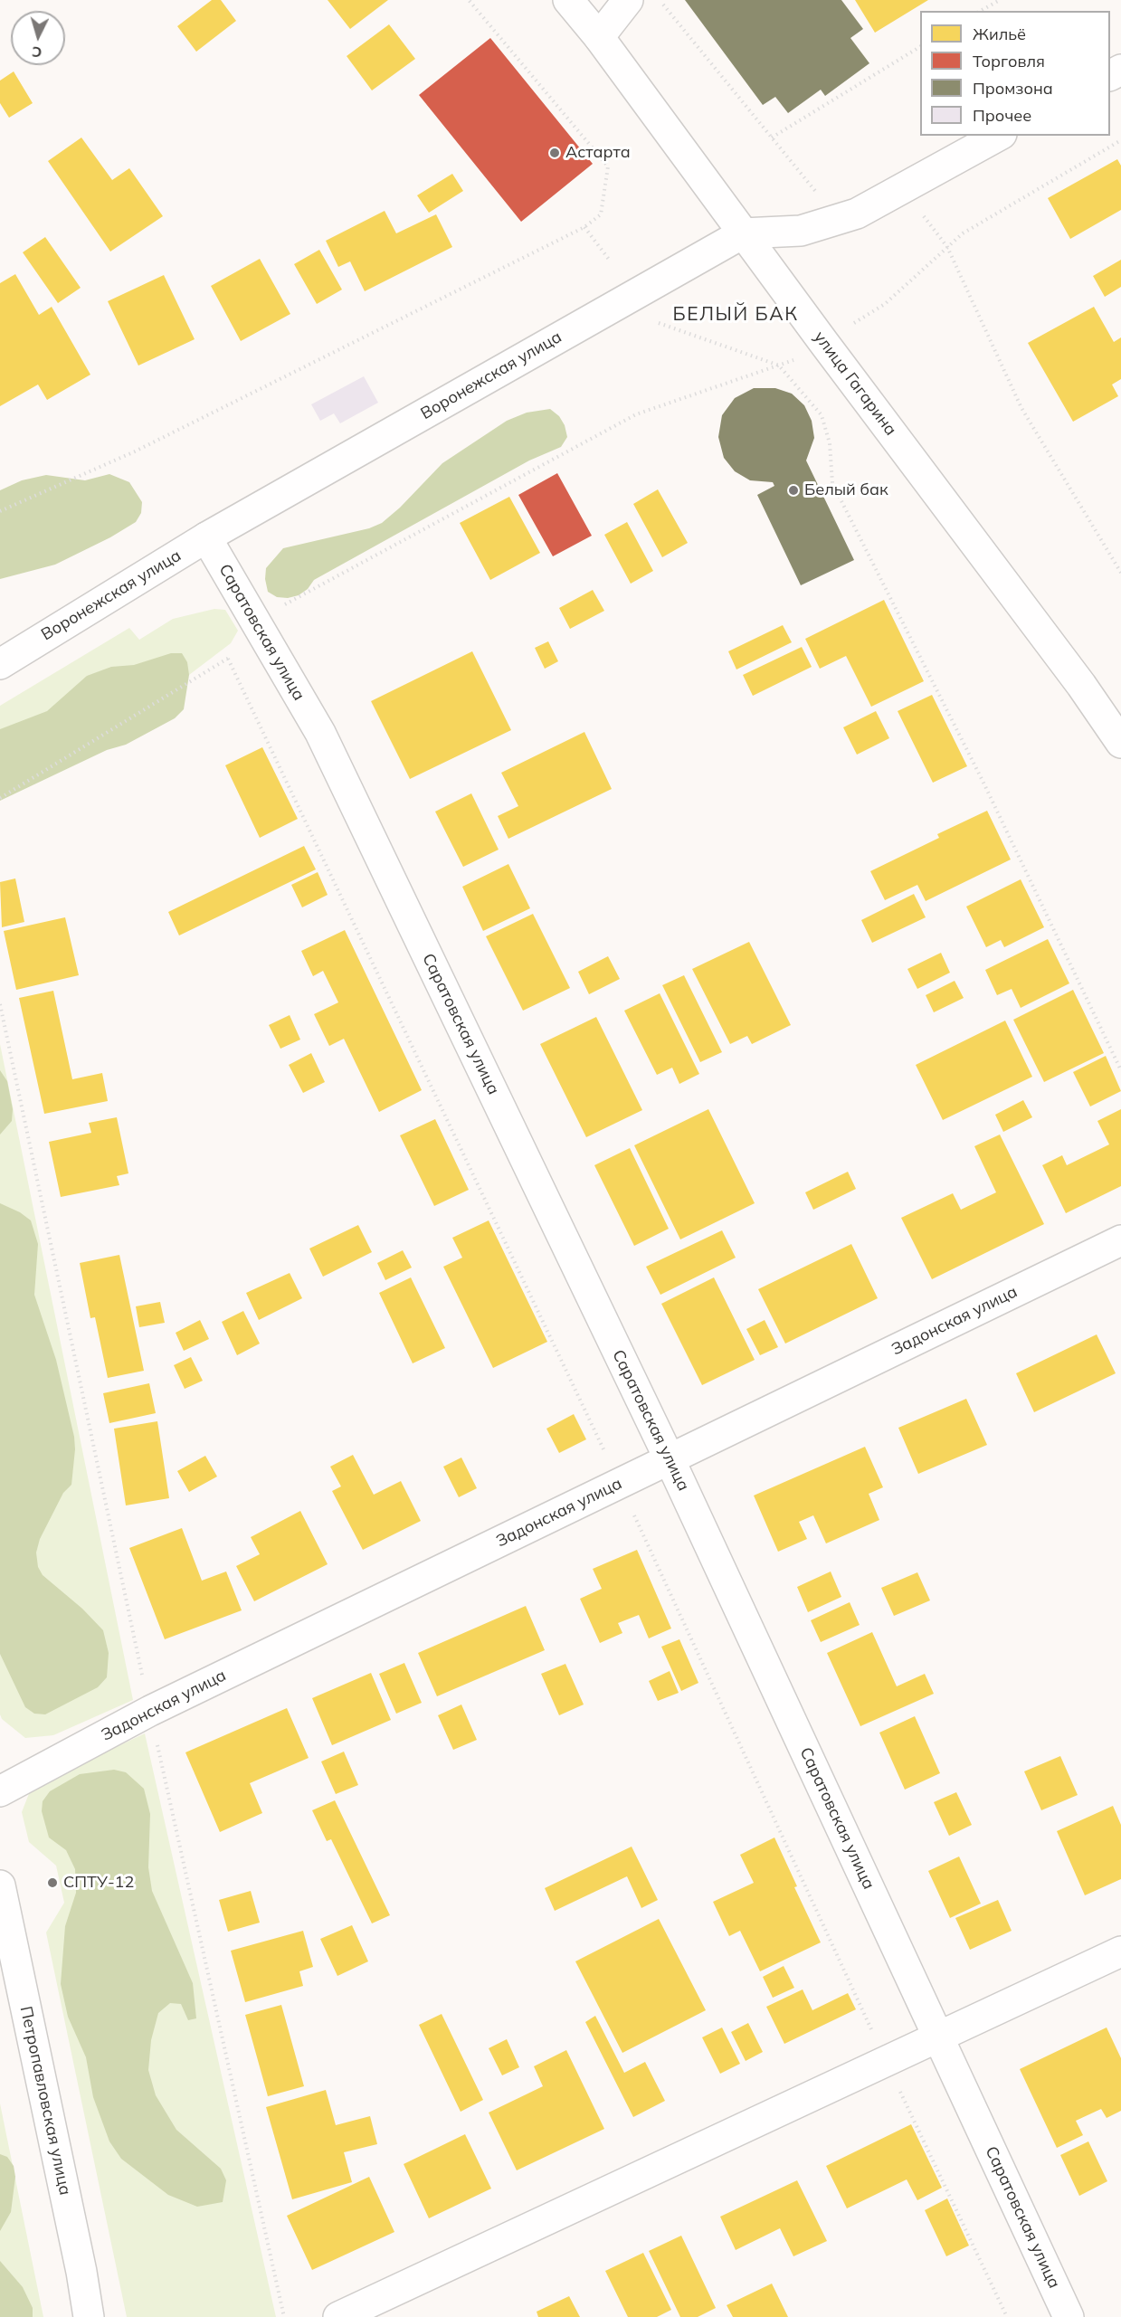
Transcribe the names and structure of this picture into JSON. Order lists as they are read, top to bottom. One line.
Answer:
{"streets":{"street":["Воронежская улица","улица Гагарина","Саратовская улица","Задонская улица","Петропавловская улица"]},"crossings":[["Воронежская улица","улица Гагарина"],["Воронежская улица","Саратовская улица"],["Саратовская улица","Задонская улица"]],"districts":["БЕЛЫЙ БАК"],"places":["Астарта","Белый бак","СПТУ-12"],"legend":["Жильё","Торговля","Промзона","Прочее"],"north":"bottom"}
